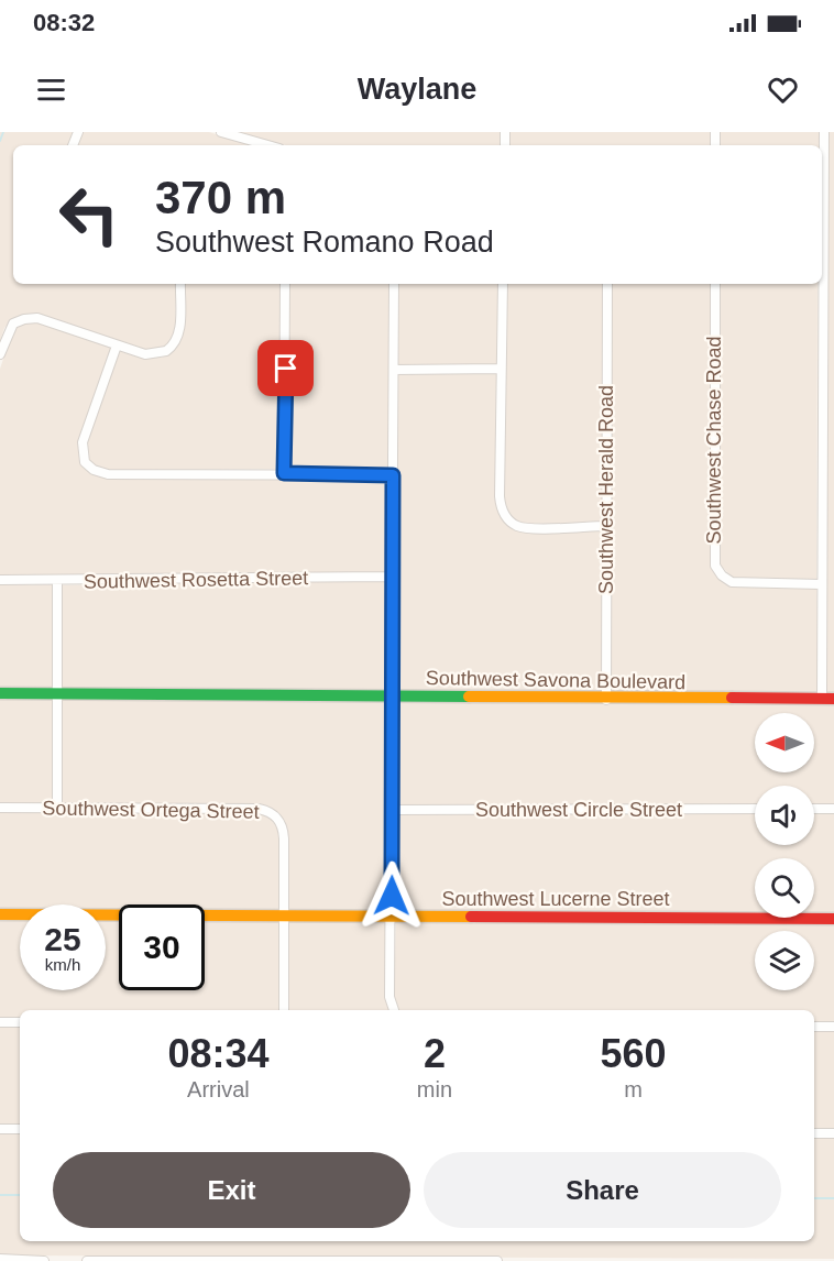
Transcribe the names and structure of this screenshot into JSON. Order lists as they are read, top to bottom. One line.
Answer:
{"streets":{"street":["Southwest Chase Road","Southwest Herald Road","Southwest Rosetta Street","Southwest Savona Boulevard","Southwest Ortega Street","Southwest Circle Street","Southwest Lucerne Street"]},"crossings":[["Southwest Herald Road","Southwest Savona Boulevard"],["Southwest Ortega Street","Southwest Lucerne Street"]],"north":"left","page":{"status":"08:32","header":"Waylane","turn":["370 m","Southwest Romano Road"],"speed":"25 km/h","limit":"30","eta":["08:34","Arrival","2","min","560","m"],"buttons":["Exit","Share"]}}
